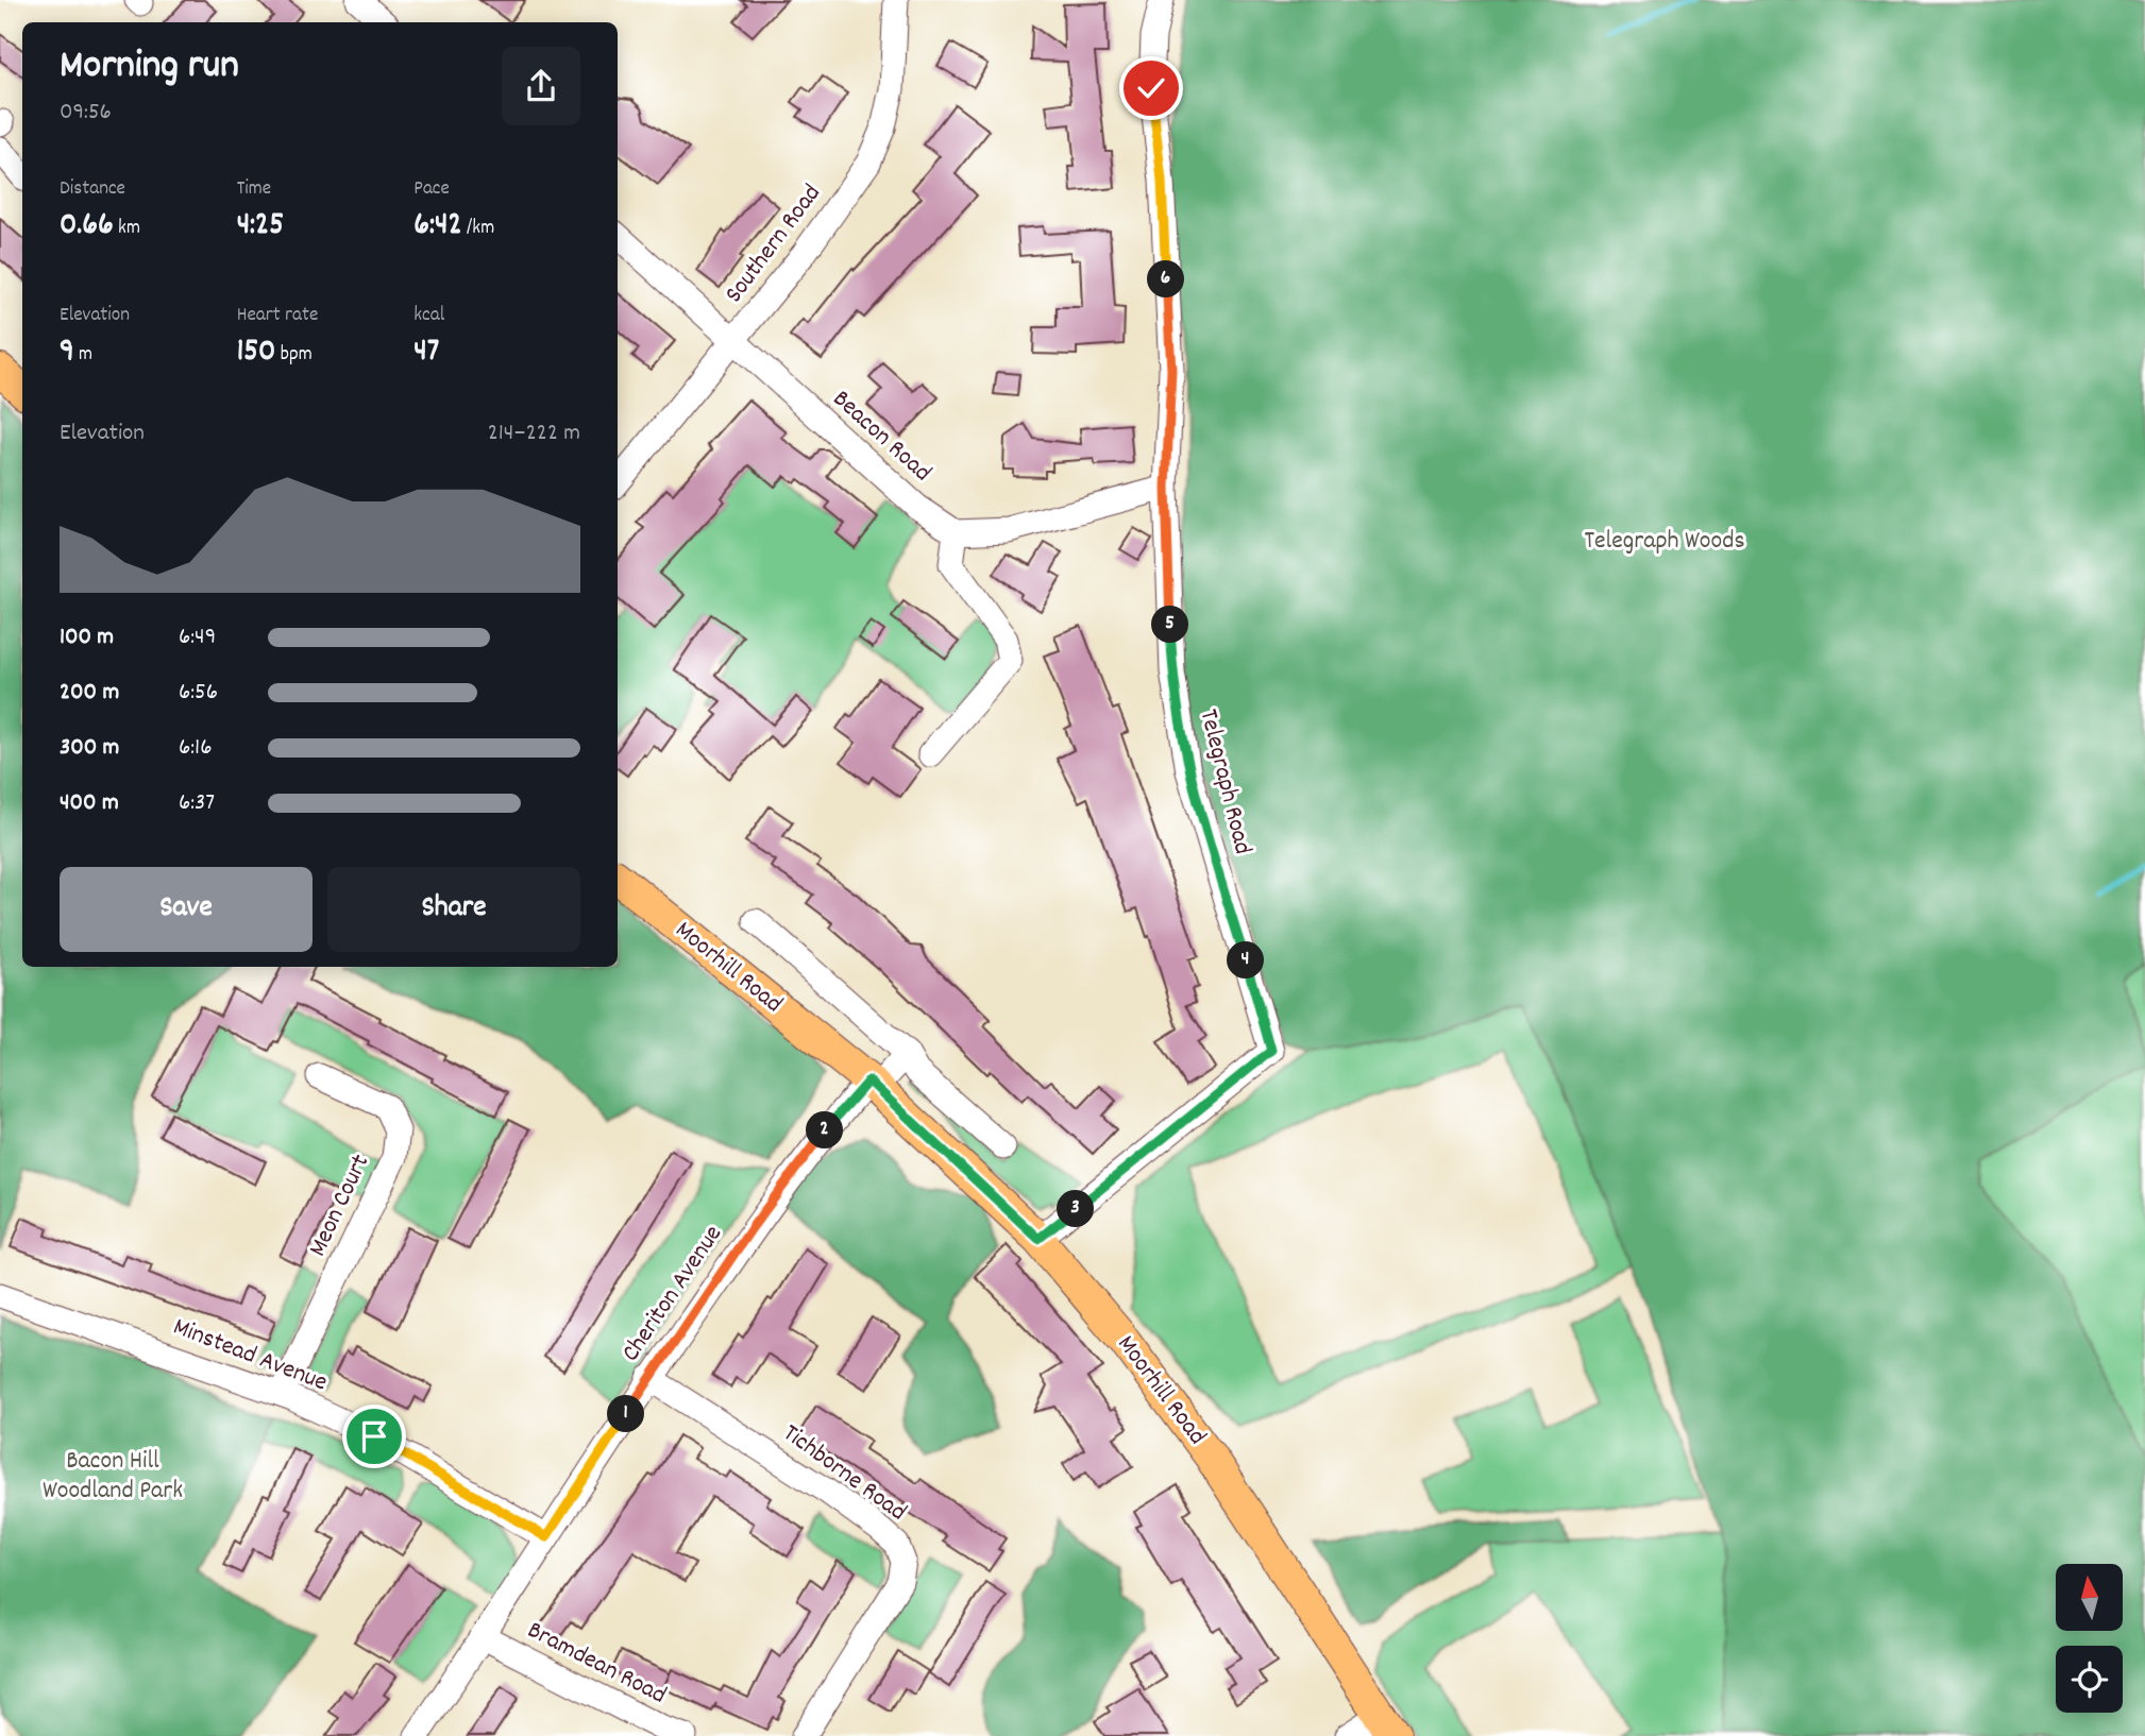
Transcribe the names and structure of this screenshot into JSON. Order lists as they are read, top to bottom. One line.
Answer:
{"streets":{"main road":["Moorhill Road"],"street":["Southern Road","Beacon Road","Telegraph Road","Meon Court","Cheriton Avenue","Minstead Avenue","Tichborne Road","Bramdean Road"]},"crossings":[["Southern Road","Beacon Road"],["Telegraph Road","Moorhill Road"],["Moorhill Road","Cheriton Avenue"],["Meon Court","Minstead Avenue"],["Cheriton Avenue","Minstead Avenue"],["Cheriton Avenue","Tichborne Road"],["Cheriton Avenue","Bramdean Road"]],"parks":["Telegraph Woods","Bacon Hill Woodland Park"],"north":"top","page":{"heading":["Morning run","09:56"],"stats":[["Distance","0.66 km"],["Time","4:25"],["Pace","6:42 /km"],["Elevation","9 m"],["Heart rate","150 bpm"],["kcal","47"]],"pins":["6","5","4","2","3","1"],"chart":["Elevation","214–222 m"],"list":[{"name":"100 m","note":"6:49"},{"name":"200 m","note":"6:56"},{"name":"300 m","note":"6:16"},{"name":"400 m","note":"6:37"}],"buttons":["Save","Share"]}}
